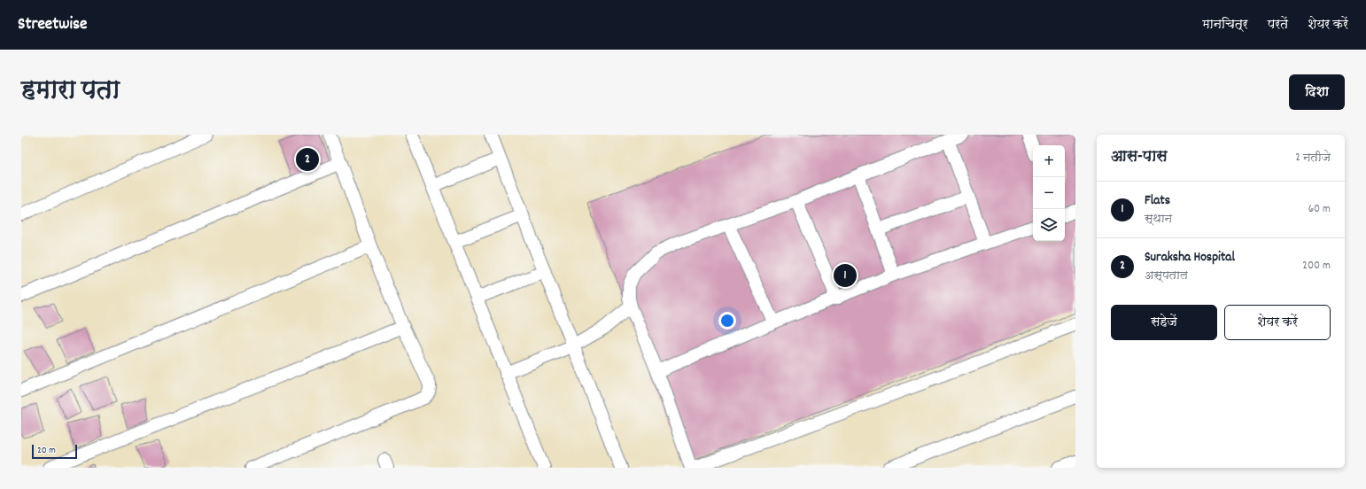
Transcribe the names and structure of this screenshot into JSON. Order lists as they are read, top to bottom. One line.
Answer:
{"scale_bar":"20 m","page":{"header":"Streetwise","nav":["मानचित्र","परतें","शेयर करें"],"title":"हमारा पता","buttons":["दिशा",["सहेजें","शेयर करें"]],"heading":["आस-पास","2 नतीजे"],"map_buttons":["+","−"],"pins":["2","1"],"list":[{"mark":"1","name":"Flats","note":"स्थान","value":"60 m"},{"mark":"2","name":"Suraksha Hospital","note":"अस्पताल","value":"200 m"}],"scale":"20 m"}}
